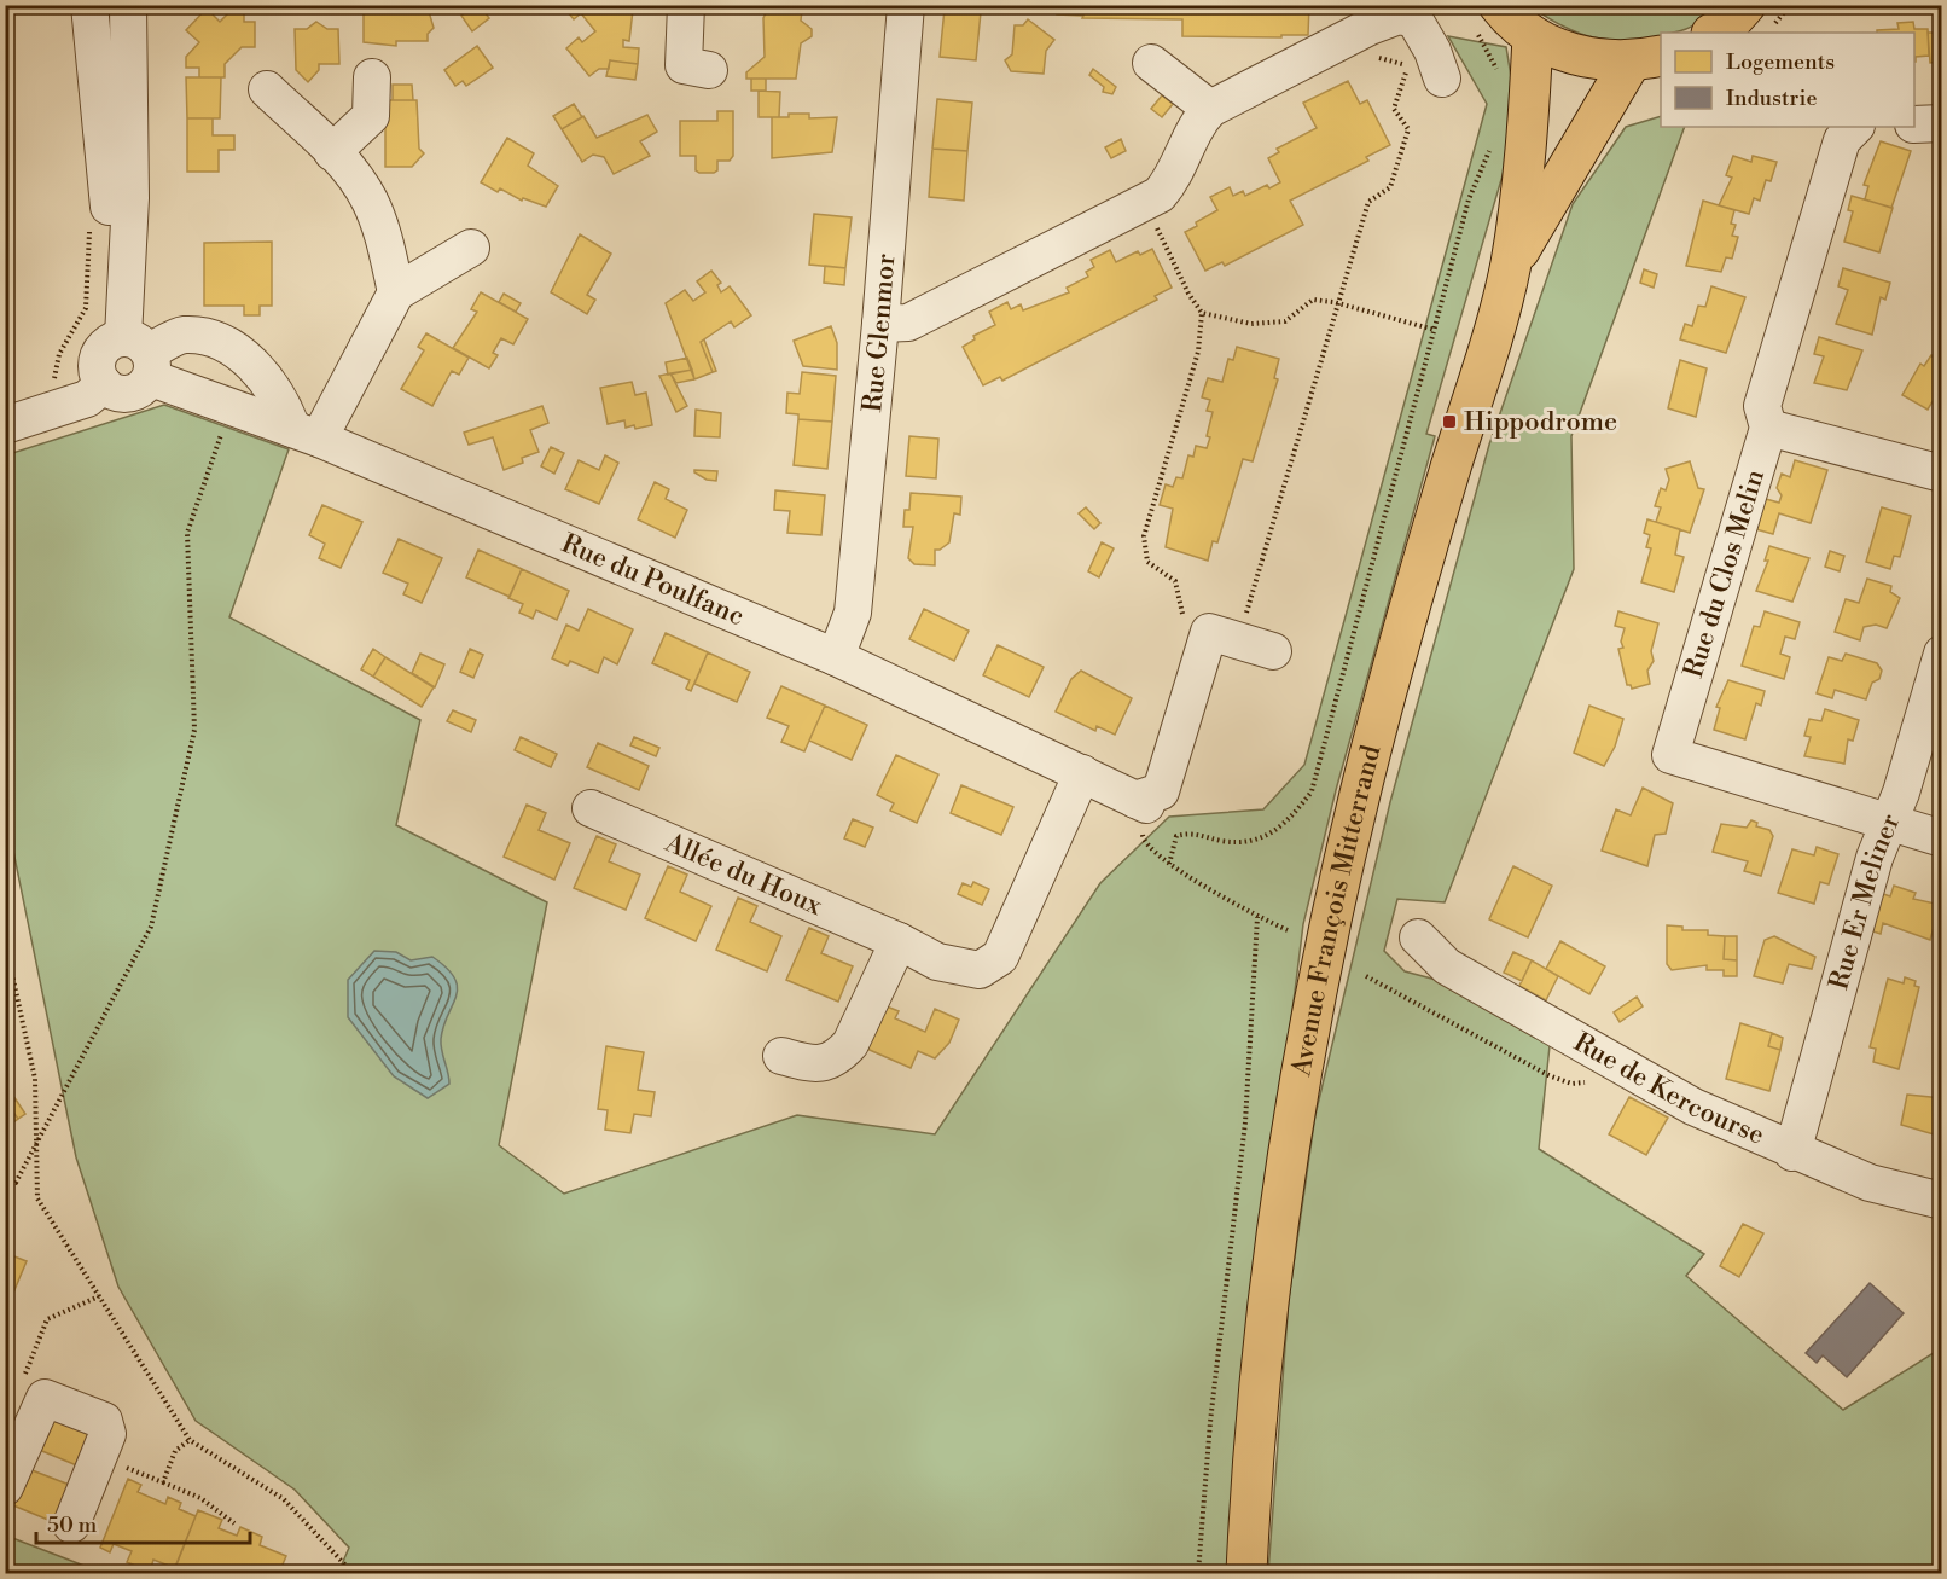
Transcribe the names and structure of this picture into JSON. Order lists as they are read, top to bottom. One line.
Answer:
{"streets":{"main road":["Avenue François Mitterrand"],"street":["Rue Glenmor","Rue du Clos Melin","Rue du Poulfanc","Allée du Houx","Rue Er Meliner","Rue de Kercourse"]},"crossings":[["Rue Glenmor","Rue du Poulfanc"],["Rue du Clos Melin","Rue Er Meliner"],["Rue du Poulfanc","Allée du Houx"],["Rue Er Meliner","Rue de Kercourse"]],"places":{"transit":["Hippodrome"]},"legend":["Logements","Industrie"],"scale_bar":"50 m"}
